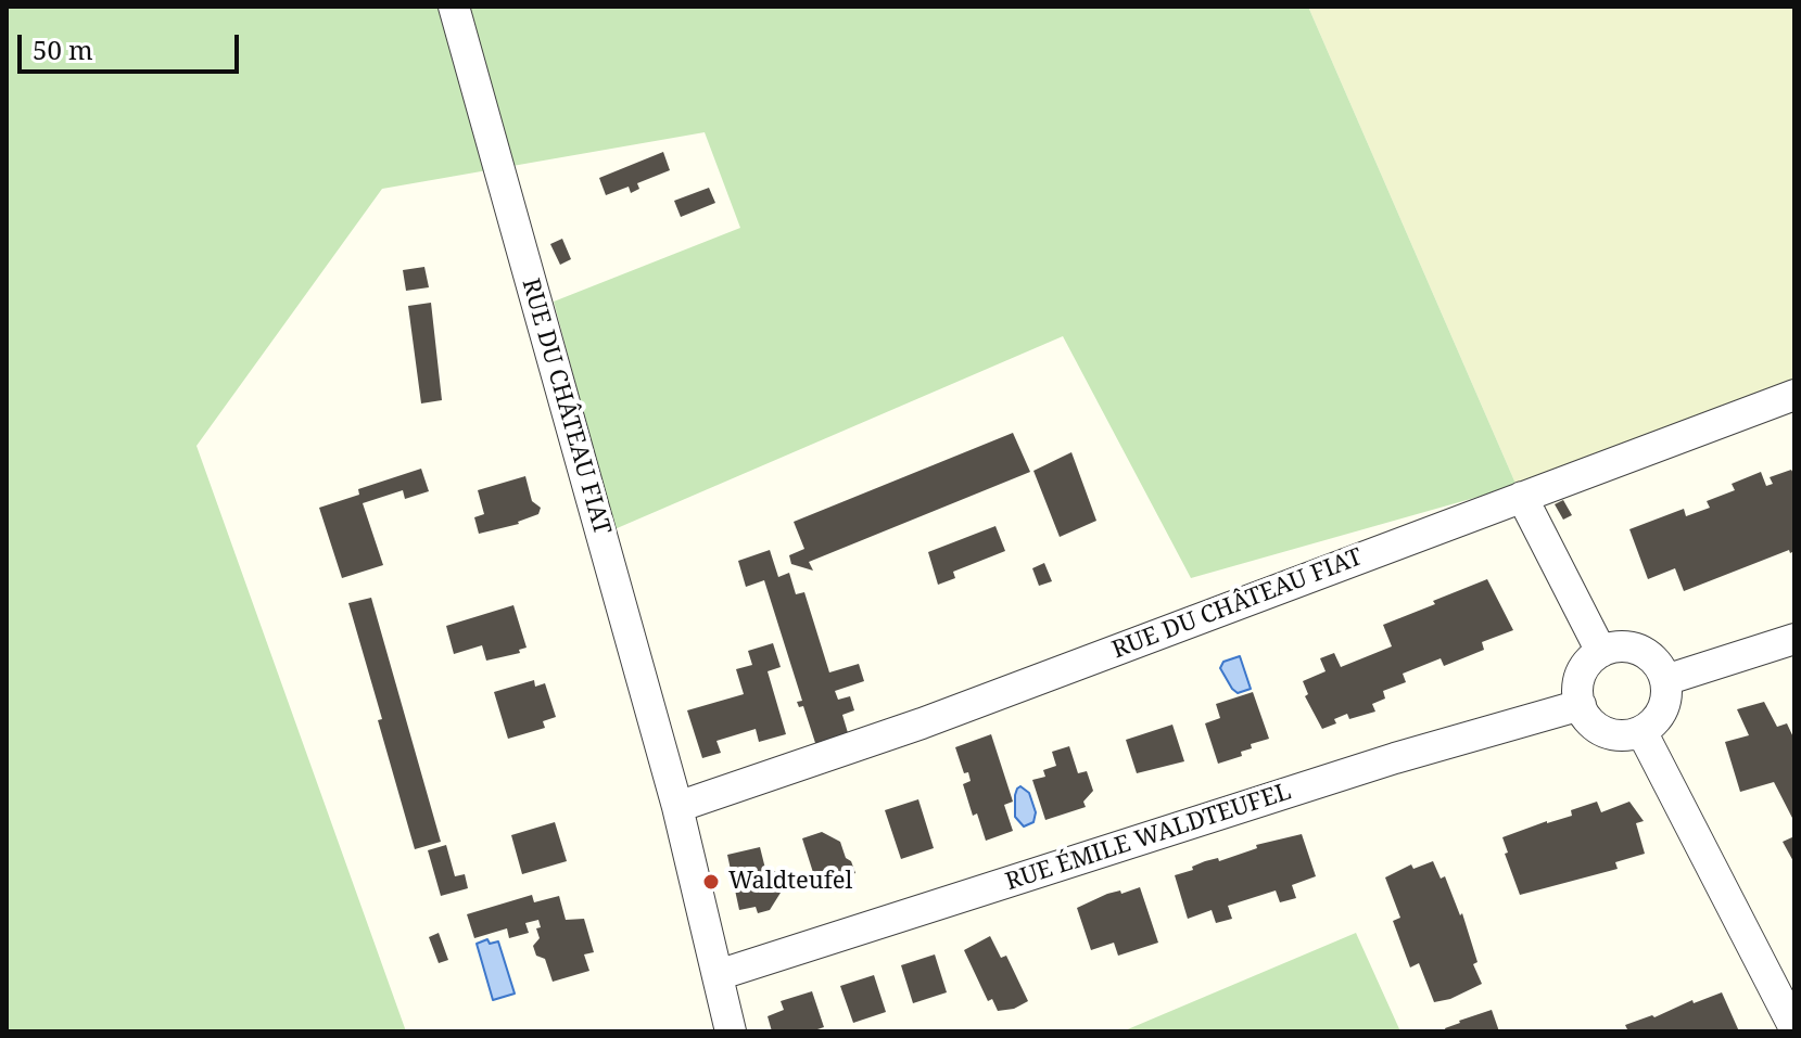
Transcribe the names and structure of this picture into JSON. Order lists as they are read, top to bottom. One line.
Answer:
{"streets":{"street":["RUE DU CHÂTEAU FIAT","RUE ÉMILE WALDTEUFEL"]},"crossings":[["RUE DU CHÂTEAU FIAT","RUE ÉMILE WALDTEUFEL"]],"places":["Waldteufel"],"scale_bar":"50 m"}
